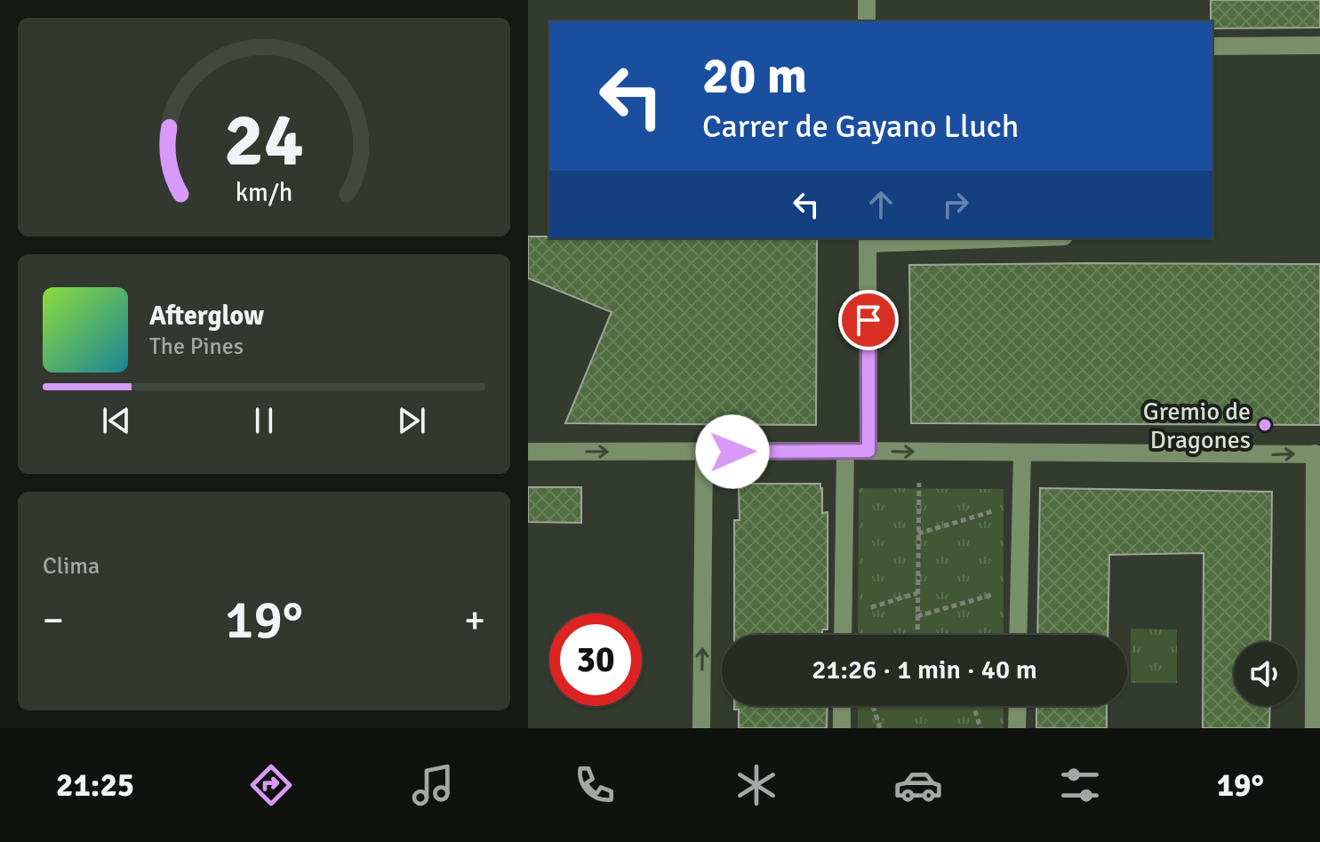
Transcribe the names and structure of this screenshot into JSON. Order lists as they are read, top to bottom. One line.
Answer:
{"places":["Gremio de Dragones"],"page":{"turn":["20 m","Carrer de Gayano Lluch"],"song":["Afterglow","The Pines"],"tile":"Clima","heat":["−","19°","+"],"limit":"30","trip":"21:26 · 1 min · 40 m","tabs":["21:25","19°"],"gauge":["24","km/h"]}}
